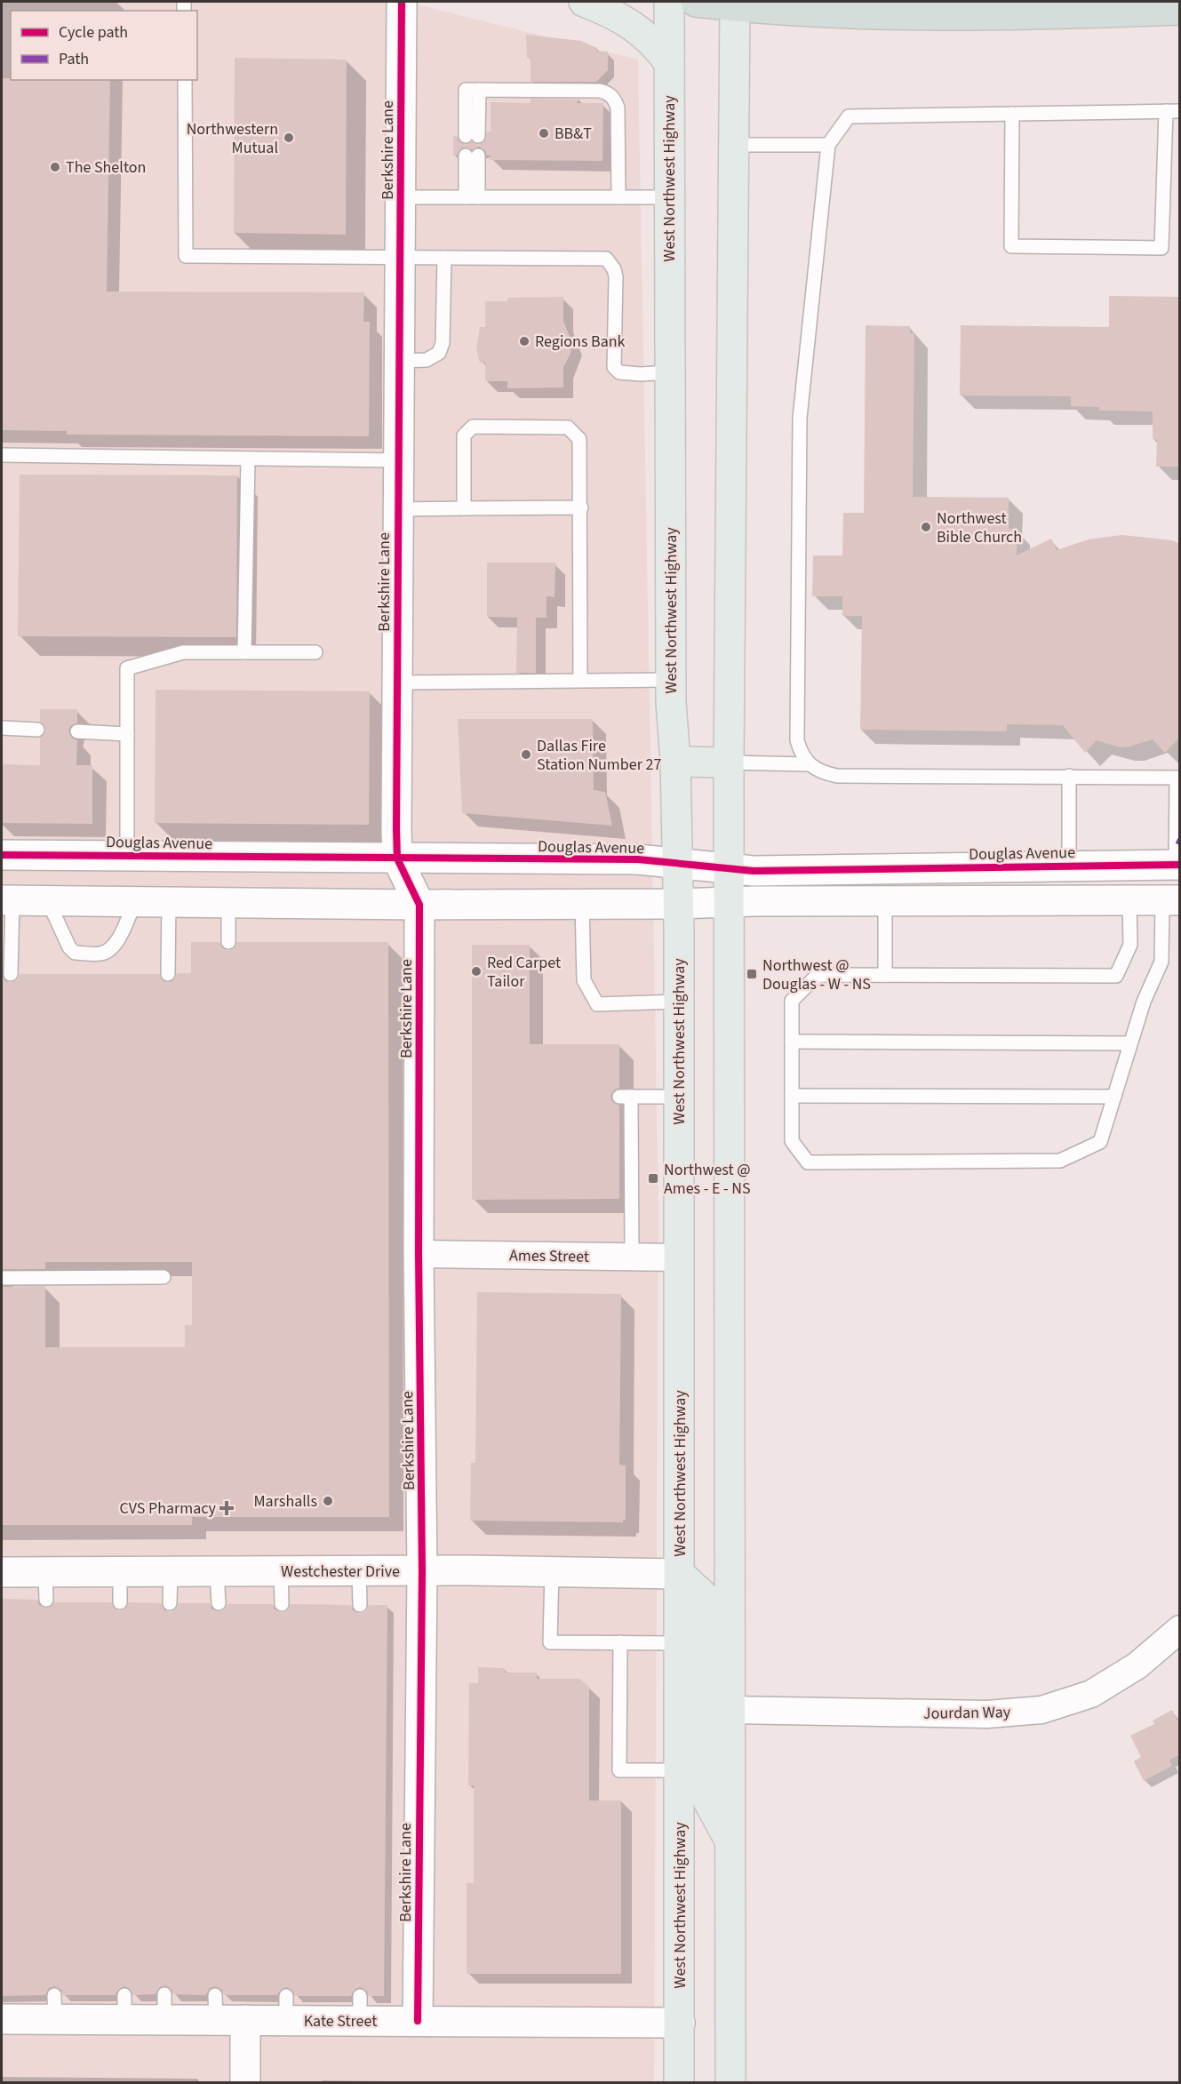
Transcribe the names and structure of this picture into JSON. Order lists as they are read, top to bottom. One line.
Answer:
{"streets":{"main road":["West Northwest Highway"],"street":["Berkshire Lane","Douglas Avenue","Ames Street","Westchester Drive","Jourdan Way","Kate Street"]},"crossings":[["Berkshire Lane","Douglas Avenue"],["Berkshire Lane","Ames Street"],["Berkshire Lane","Westchester Drive"],["Berkshire Lane","Kate Street"],["West Northwest Highway","Douglas Avenue"],["West Northwest Highway","Ames Street"],["West Northwest Highway","Westchester Drive"],["West Northwest Highway","Kate Street"]],"places":{"other":["BB&T","Northwestern Mutual","The Shelton","Regions Bank","Northwest Bible Church","Dallas Fire Station Number 27","Red Carpet Tailor","Marshalls"],"transit":["Northwest @ Douglas - W - NS","Northwest @ Ames - E - NS"],"health":["CVS Pharmacy"]},"legend":["Cycle path","Path"]}
